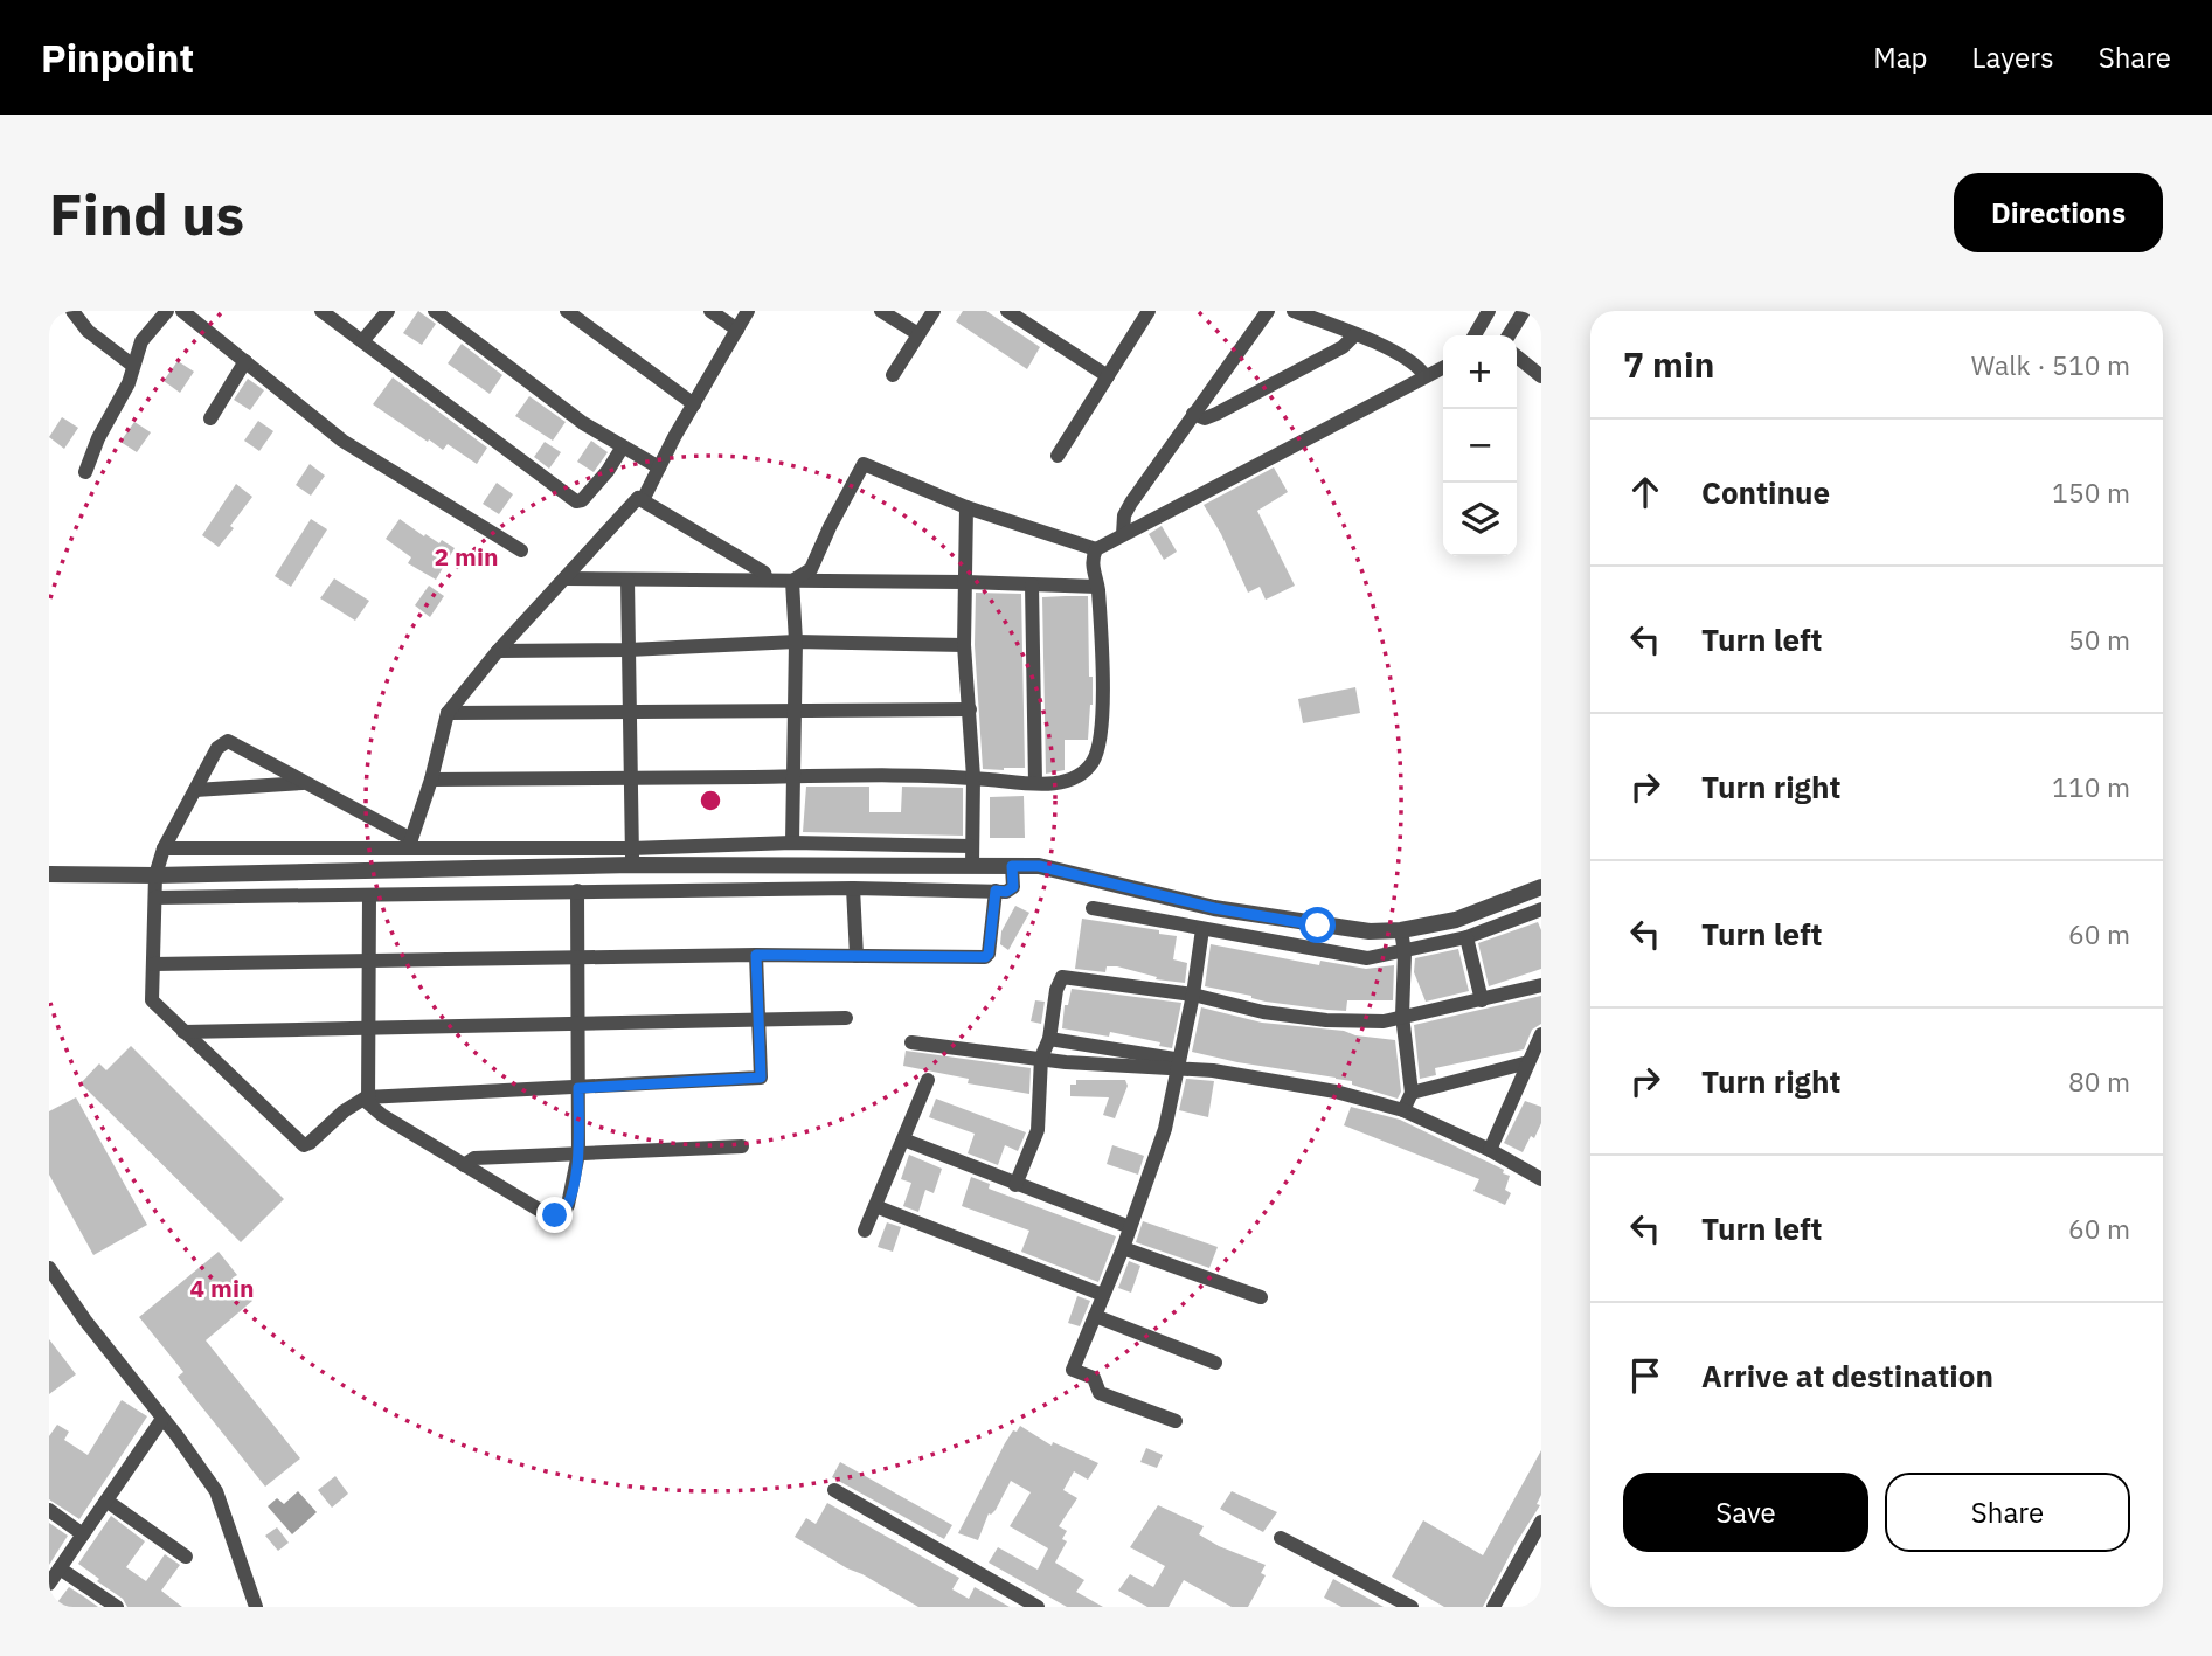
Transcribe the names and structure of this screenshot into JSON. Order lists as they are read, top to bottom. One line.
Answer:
{"page":{"header":"Pinpoint","nav":["Map","Layers","Share"],"buttons":["Directions",["Save","Share"]],"title":"Find us","heading":["7 min","Walk · 510 m"],"map_buttons":["+","−"],"list":[["Continue","150 m"],["Turn left","50 m"],["Turn right","110 m"],["Turn left","60 m"],["Turn right","80 m"],["Turn left","60 m"],"Arrive at destination"]},"rings":["2 min","4 min"]}
